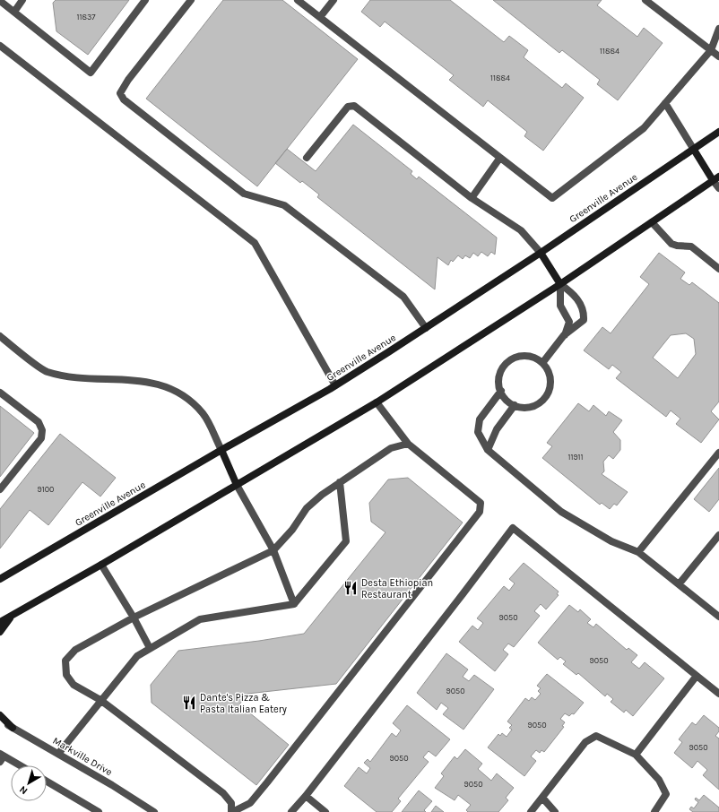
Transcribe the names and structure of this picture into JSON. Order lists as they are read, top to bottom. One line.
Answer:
{"streets":{"main road":["Greenville Avenue"],"street":["Markville Drive"]},"places":{"restaurant":["Desta Ethiopian Restaurant","Dante's Pizza & Pasta Italian Eatery"]},"house_numbers":["11837","11884","11884","11911","9100","9050","9050","9050","9050","9050","9050","9050"],"north":"bottom left"}
